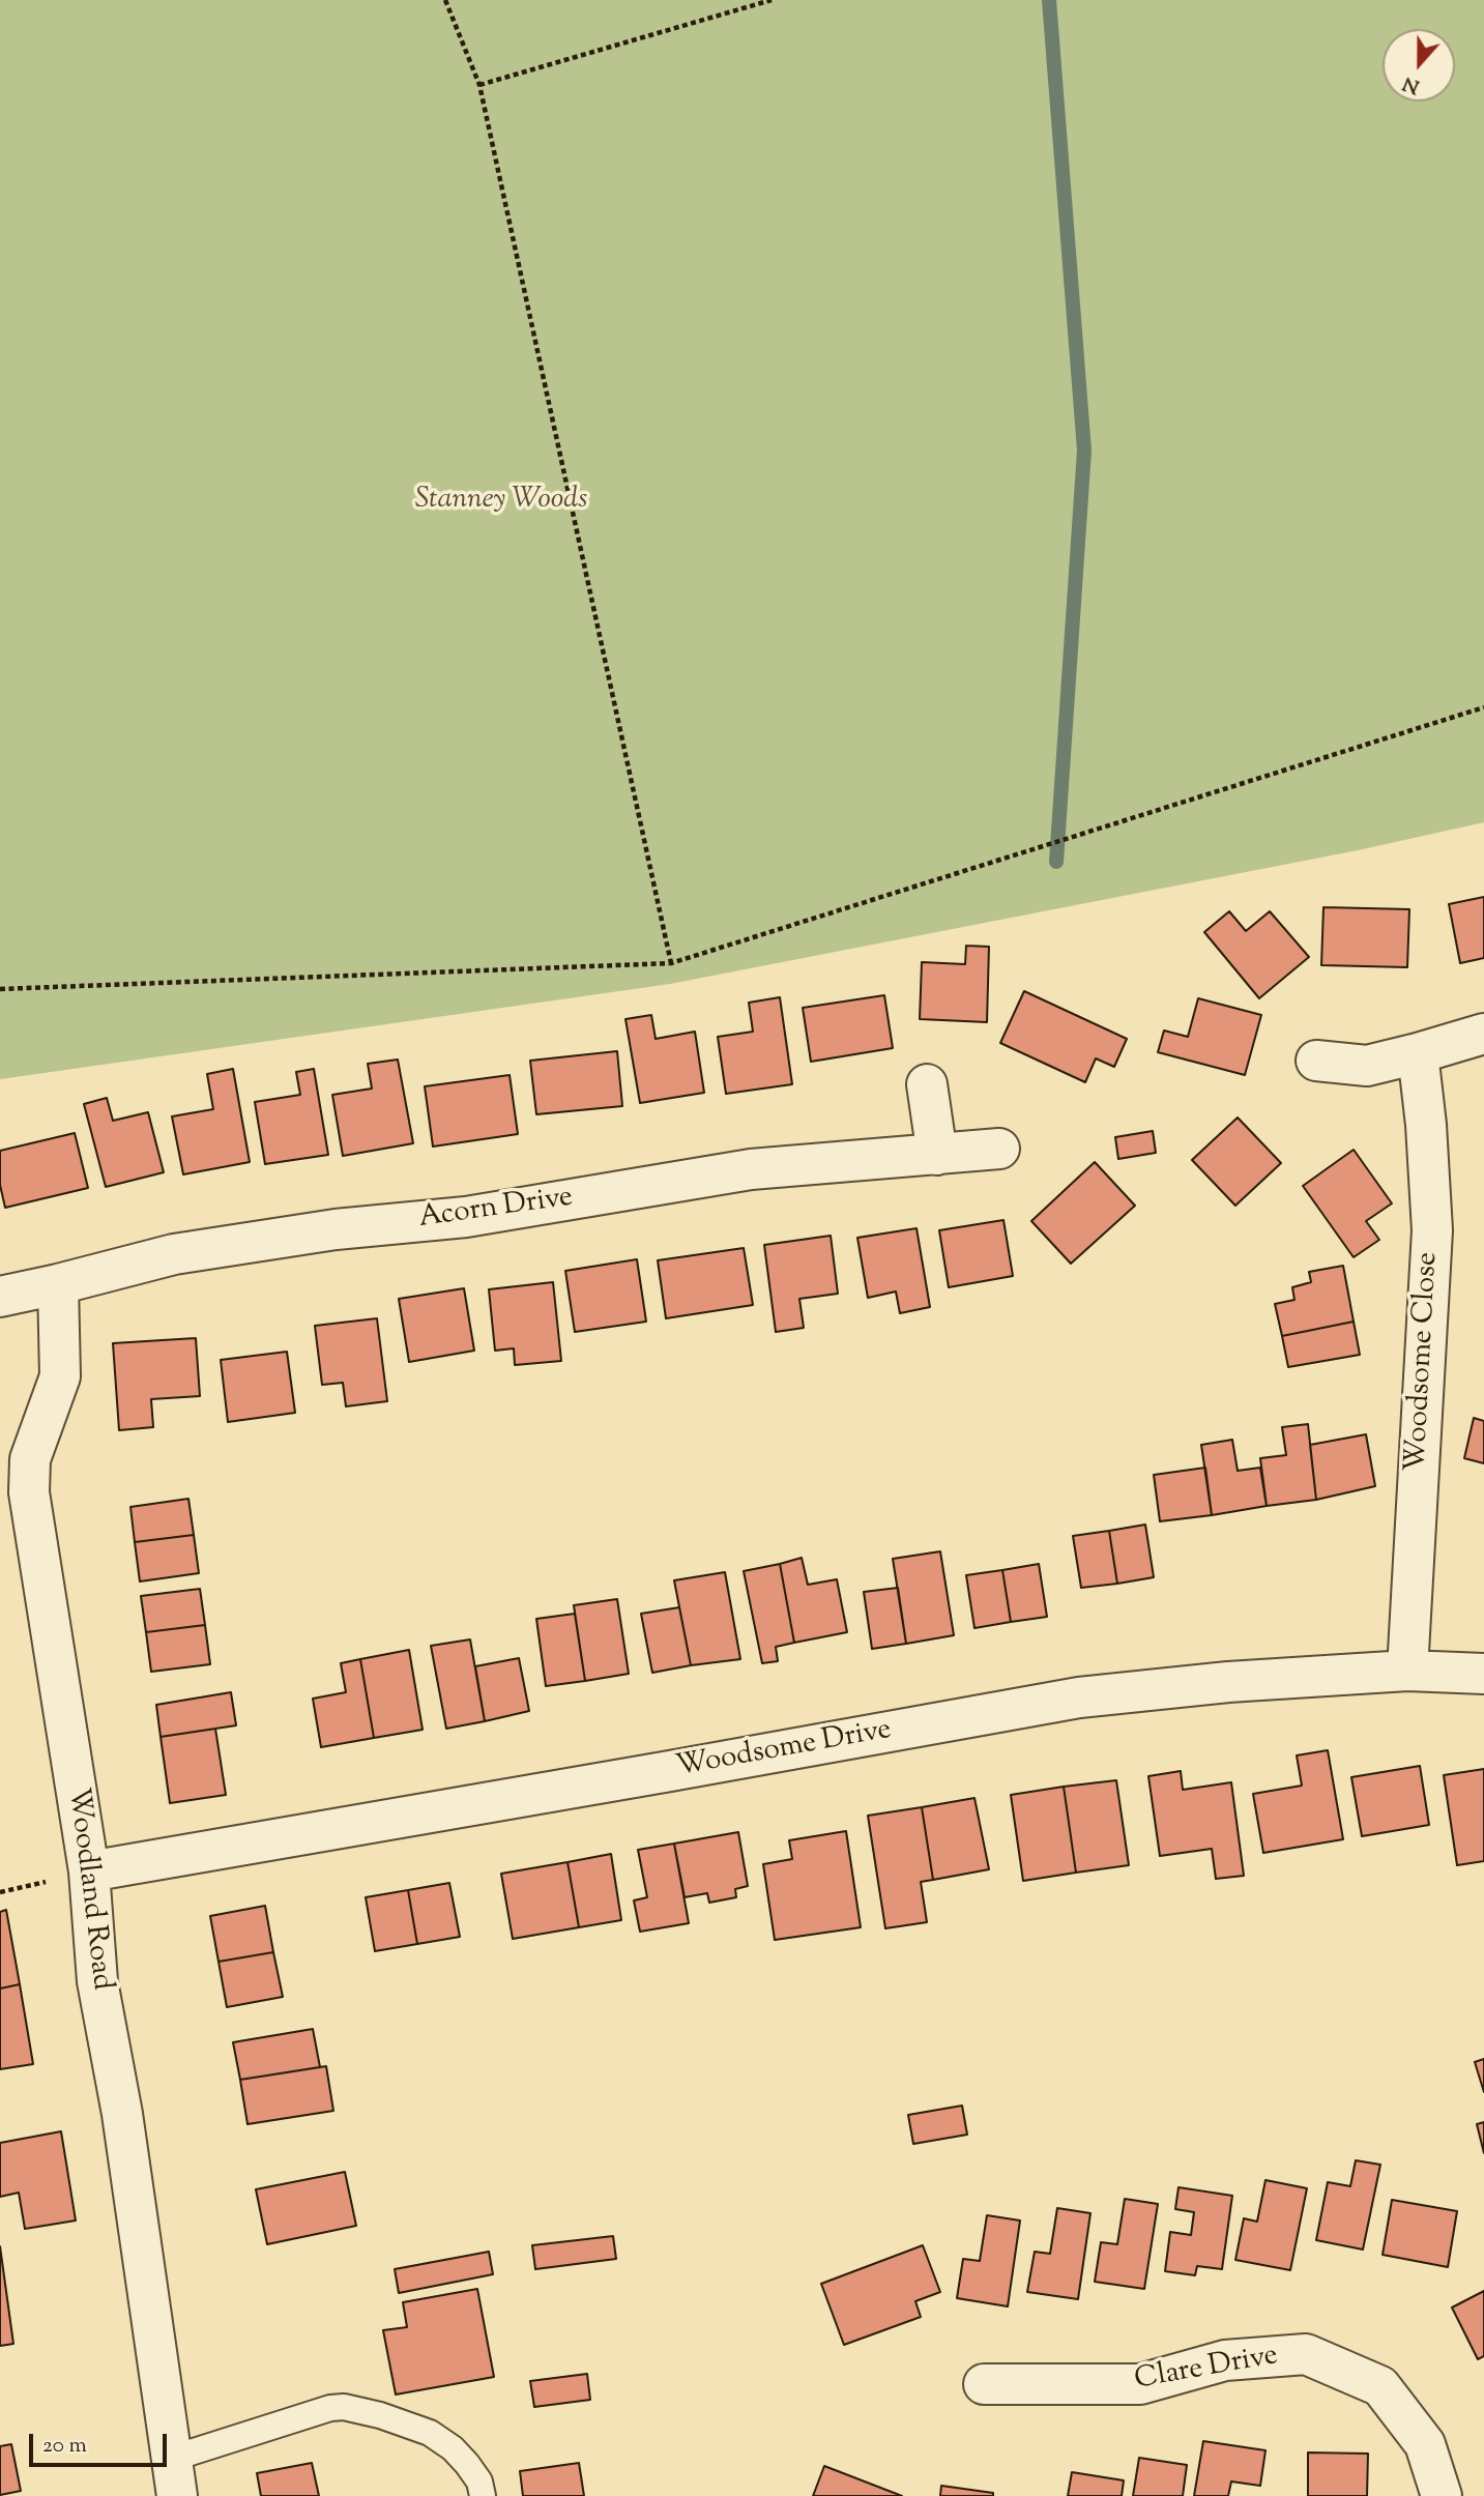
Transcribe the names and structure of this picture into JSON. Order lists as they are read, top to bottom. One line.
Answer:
{"streets":{"street":["Acorn Drive","Woodsome Close","Woodsome Drive","Woodland Road","Clare Drive"]},"crossings":[["Acorn Drive","Woodland Road"],["Woodsome Close","Woodsome Drive"],["Woodsome Drive","Woodland Road"]],"parks":["Stanney Woods"],"scale_bar":"20 m","north":"bottom"}
